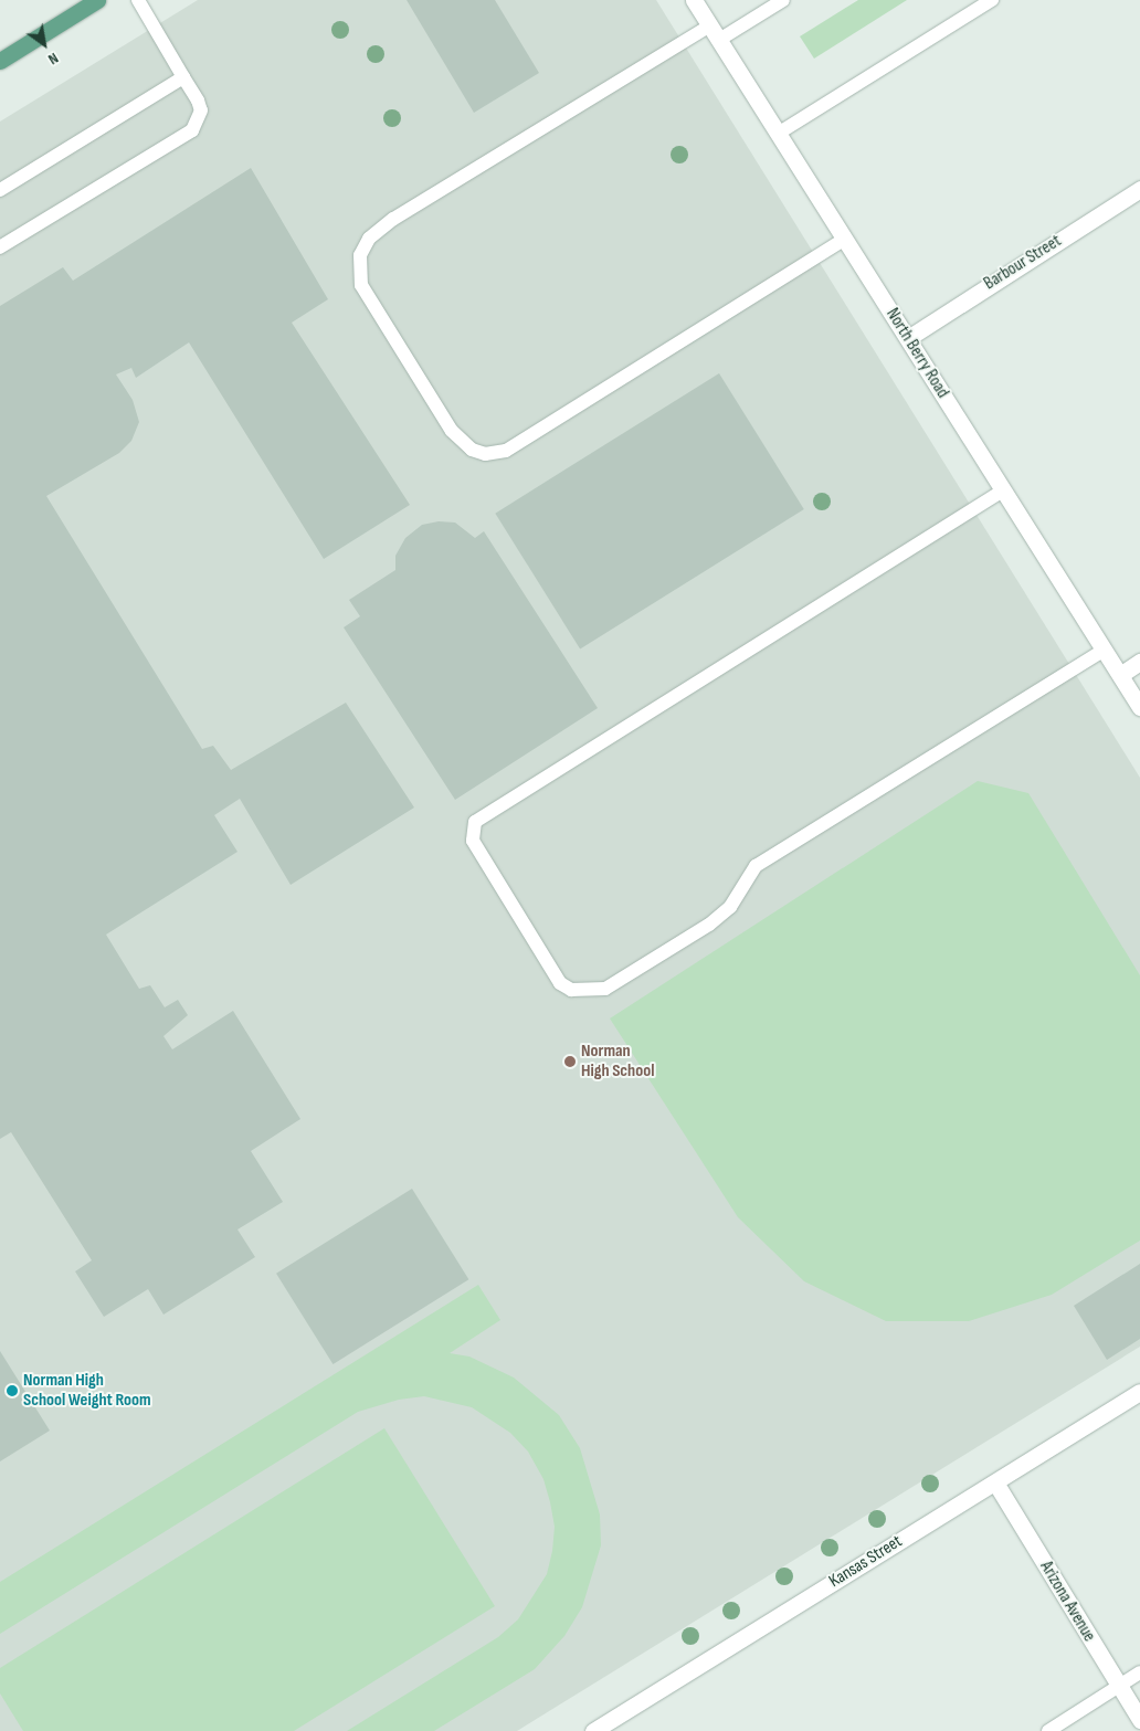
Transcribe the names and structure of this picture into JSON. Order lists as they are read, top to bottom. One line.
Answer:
{"streets":{"street":["Barbour Street","North Berry Road","Kansas Street","Arizona Avenue"]},"crossings":[["Barbour Street","North Berry Road"],["Kansas Street","Arizona Avenue"]],"places":["Norman High School","Norman High School Weight Room"],"north":"bottom right"}
